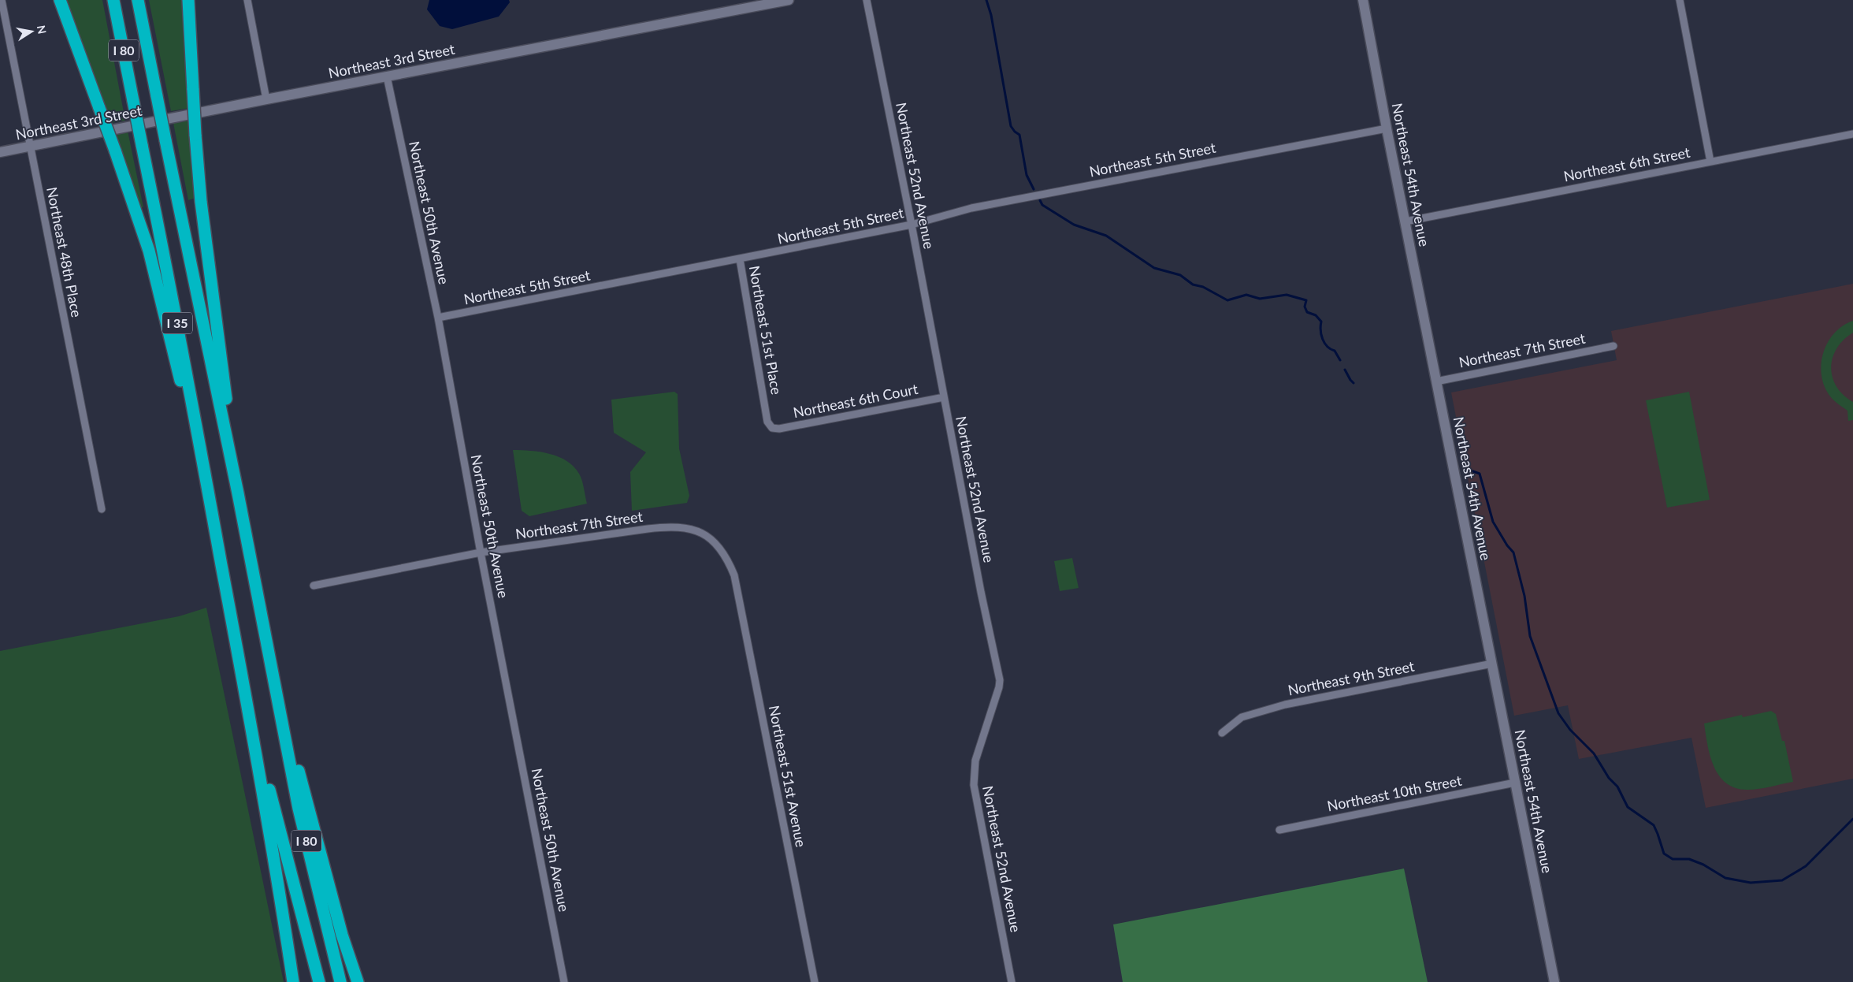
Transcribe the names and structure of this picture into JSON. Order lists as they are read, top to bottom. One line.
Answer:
{"streets":{"highway":["I 80","I 35"],"main road":["Northeast 3rd Street","Northeast 54th Avenue"],"street":["Northeast 5th Street","Northeast 6th Street","Northeast 52nd Avenue","Northeast 50th Avenue","Northeast 48th Place","Northeast 51st Place","Northeast 7th Street","Northeast 6th Court","Northeast 9th Street","Northeast 51st Avenue","Northeast 10th Street"]},"crossings":[["I 80","I 35"],["Northeast 3rd Street","Northeast 50th Avenue"],["Northeast 3rd Street","Northeast 48th Place"],["Northeast 5th Street","Northeast 54th Avenue"],["Northeast 5th Street","Northeast 52nd Avenue"],["Northeast 5th Street","Northeast 50th Avenue"],["Northeast 5th Street","Northeast 51st Place"],["Northeast 6th Street","Northeast 54th Avenue"],["Northeast 54th Avenue","Northeast 7th Street"],["Northeast 54th Avenue","Northeast 9th Street"],["Northeast 54th Avenue","Northeast 10th Street"],["Northeast 52nd Avenue","Northeast 6th Court"],["Northeast 50th Avenue","Northeast 7th Street"],["Northeast 51st Place","Northeast 6th Court"],["Northeast 7th Street","Northeast 51st Avenue"]],"north":"right"}
